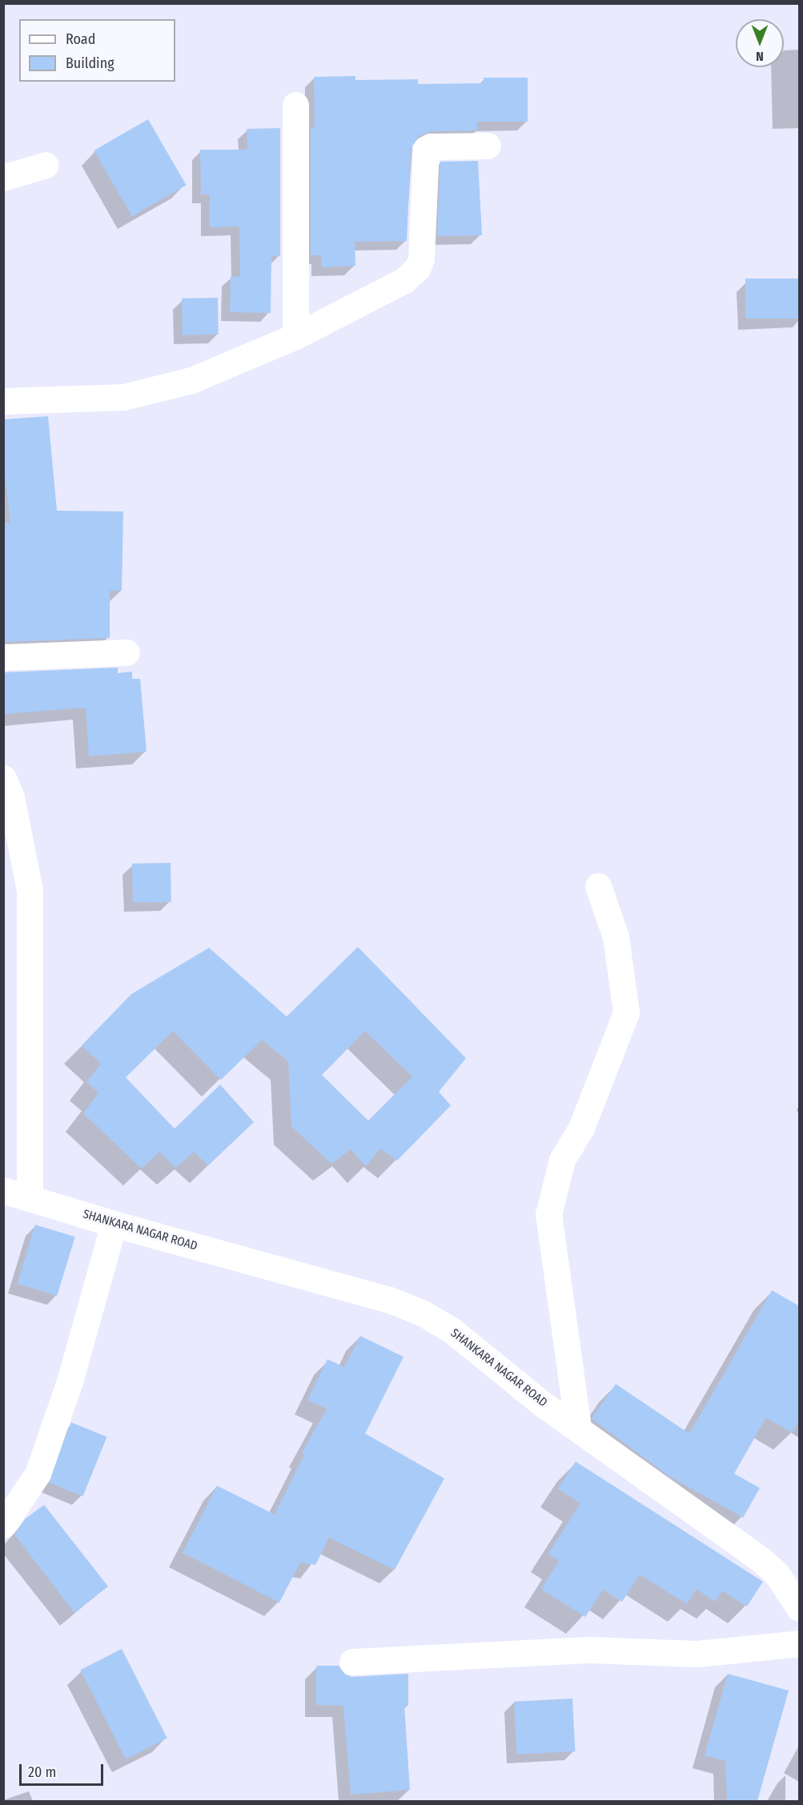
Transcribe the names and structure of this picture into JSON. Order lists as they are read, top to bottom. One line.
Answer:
{"streets":{"street":["SHANKARA NAGAR ROAD"]},"legend":["Road","Building"],"scale_bar":"20 m","north":"bottom"}
